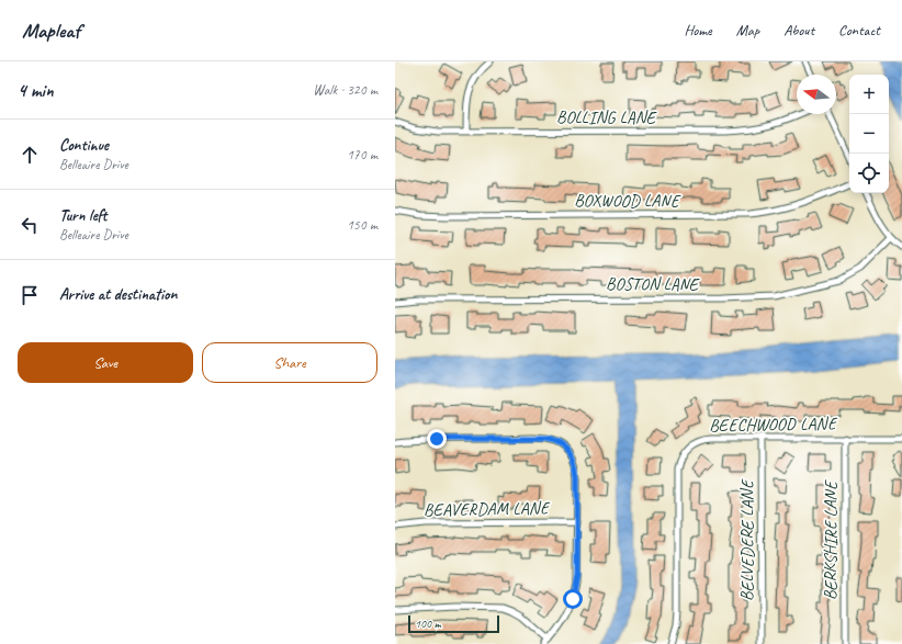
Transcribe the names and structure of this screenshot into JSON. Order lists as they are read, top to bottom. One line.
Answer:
{"streets":{"street":["BOLLING LANE","BOXWOOD LANE","BOSTON LANE","BEECHWOOD LANE","BEAVERDAM LANE","BELVEDERE LANE","BERKSHIRE LANE"]},"crossings":[["BEECHWOOD LANE","BELVEDERE LANE"],["BEECHWOOD LANE","BERKSHIRE LANE"]],"scale_bar":"100 m","north":"left","page":{"header":"Mapleaf","nav":["Home","Map","About","Contact"],"heading":["4 min","Walk · 320 m"],"map_buttons":["+","−"],"list":[["Continue","Belleaire Drive","170 m"],["Turn left","Belleaire Drive","150 m"],"Arrive at destination"],"buttons":["Save","Share"],"scale":"100 m"}}
